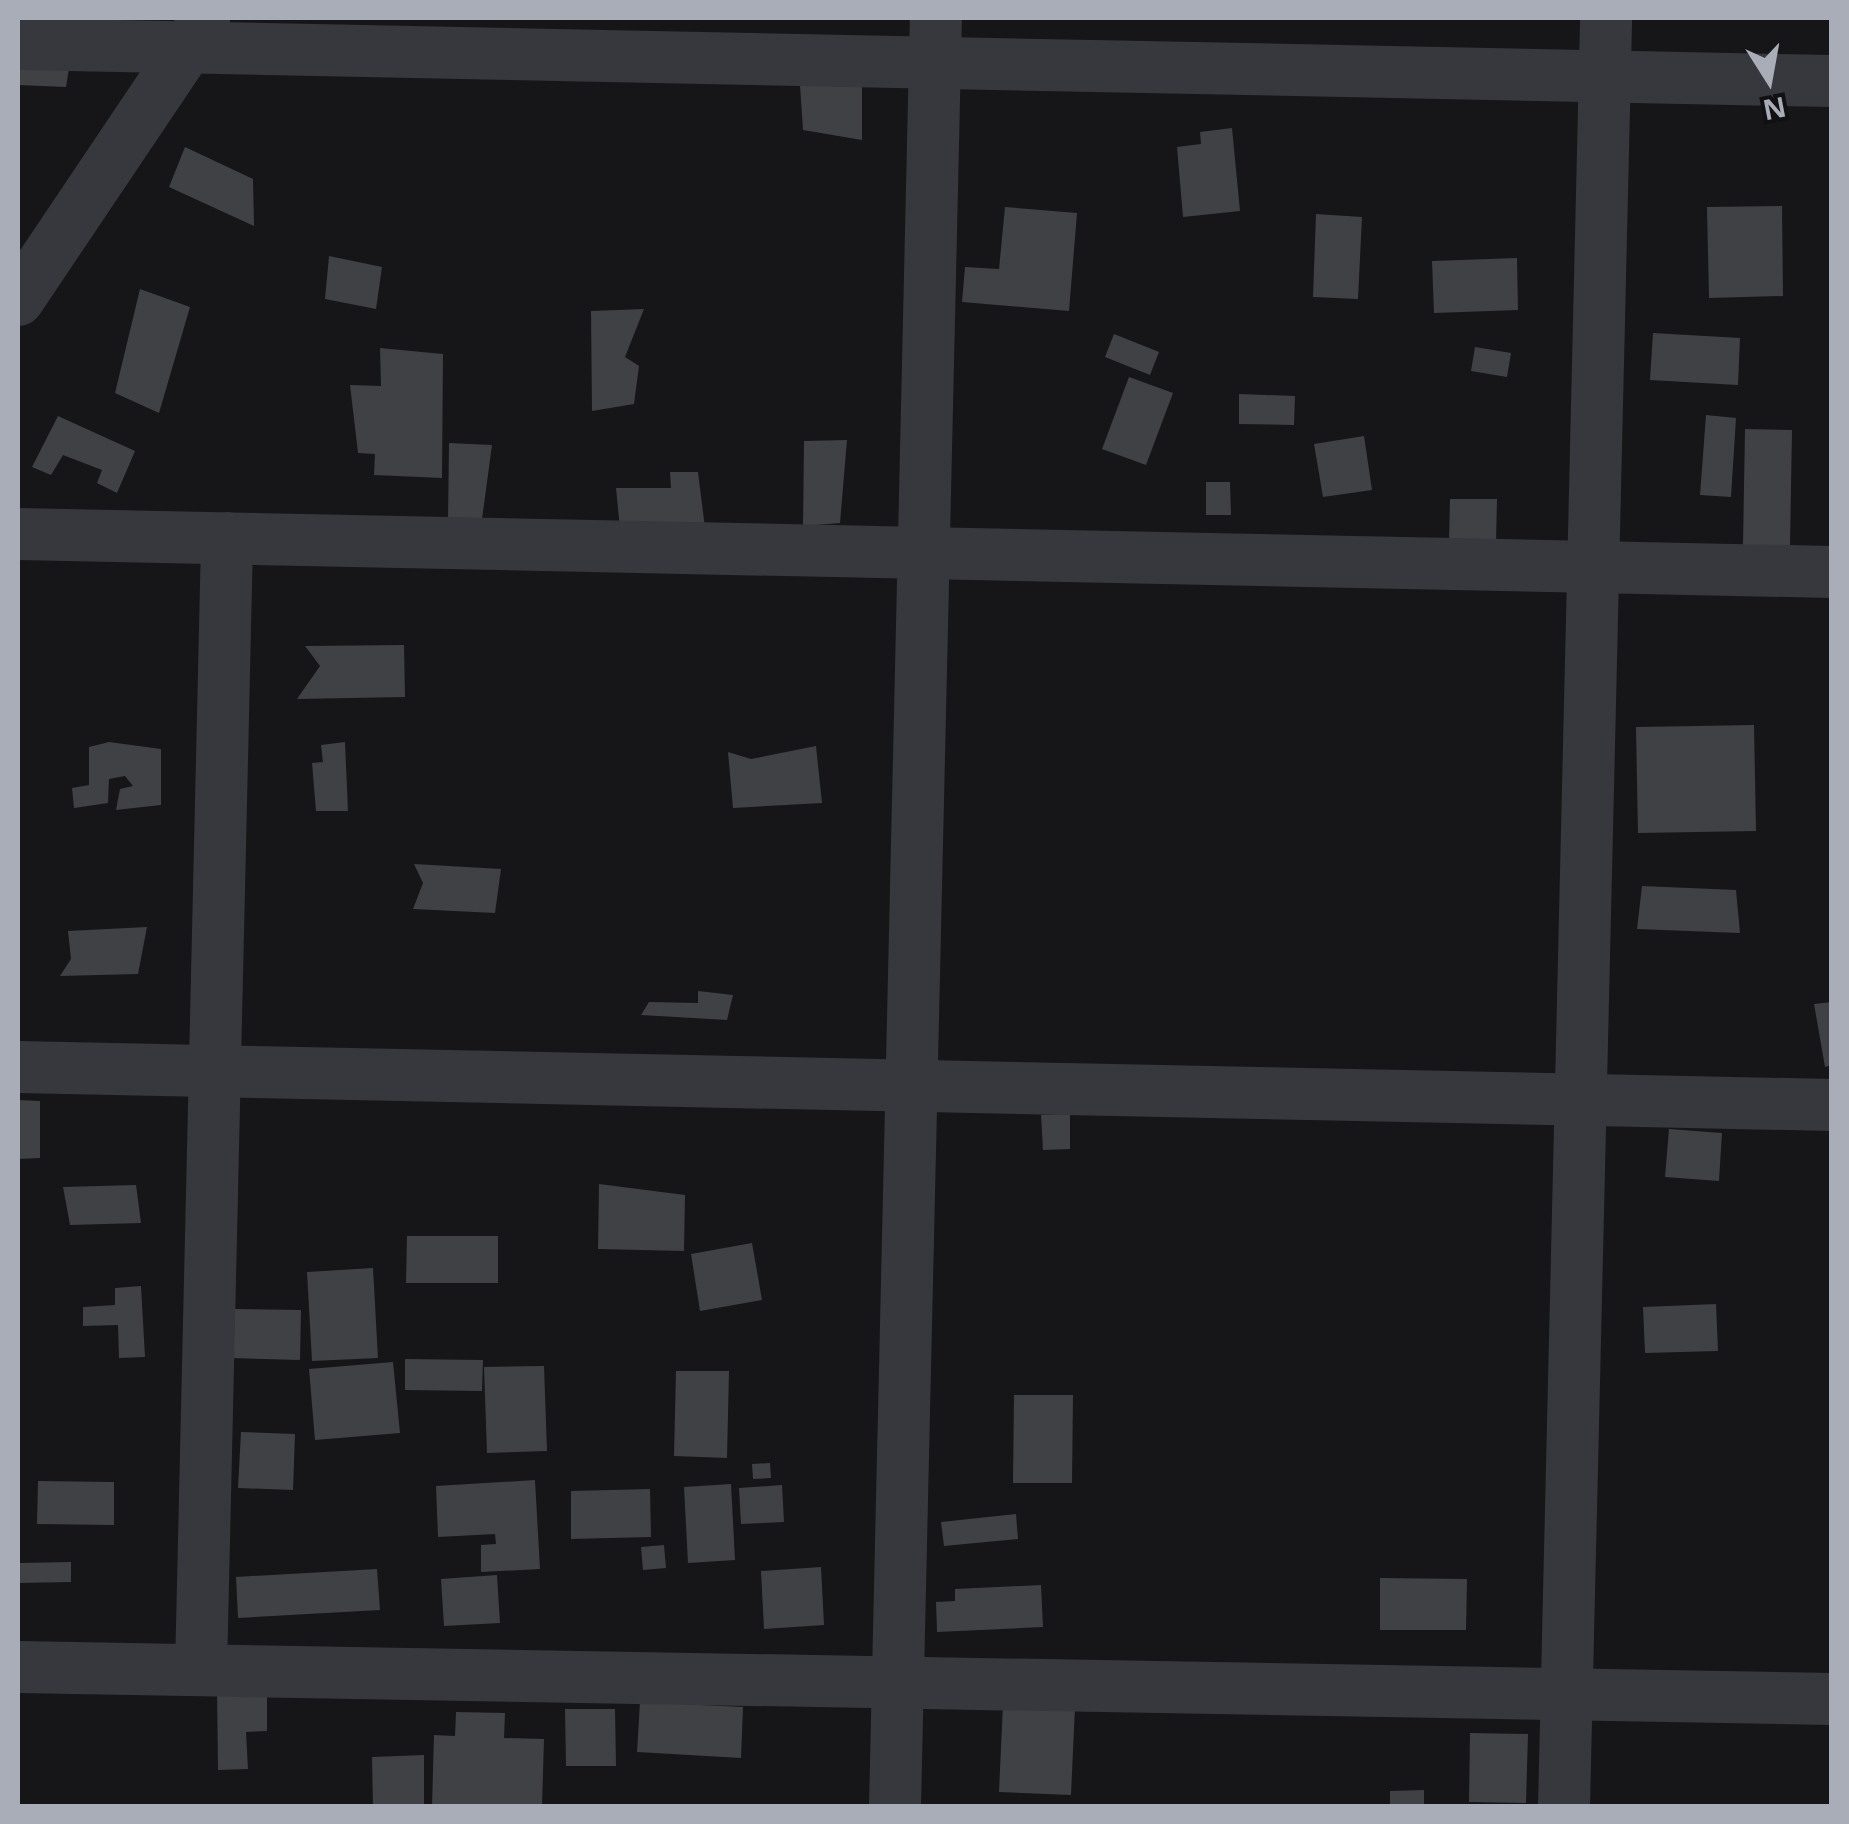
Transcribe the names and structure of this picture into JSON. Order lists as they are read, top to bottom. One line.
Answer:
{"north":"bottom"}
